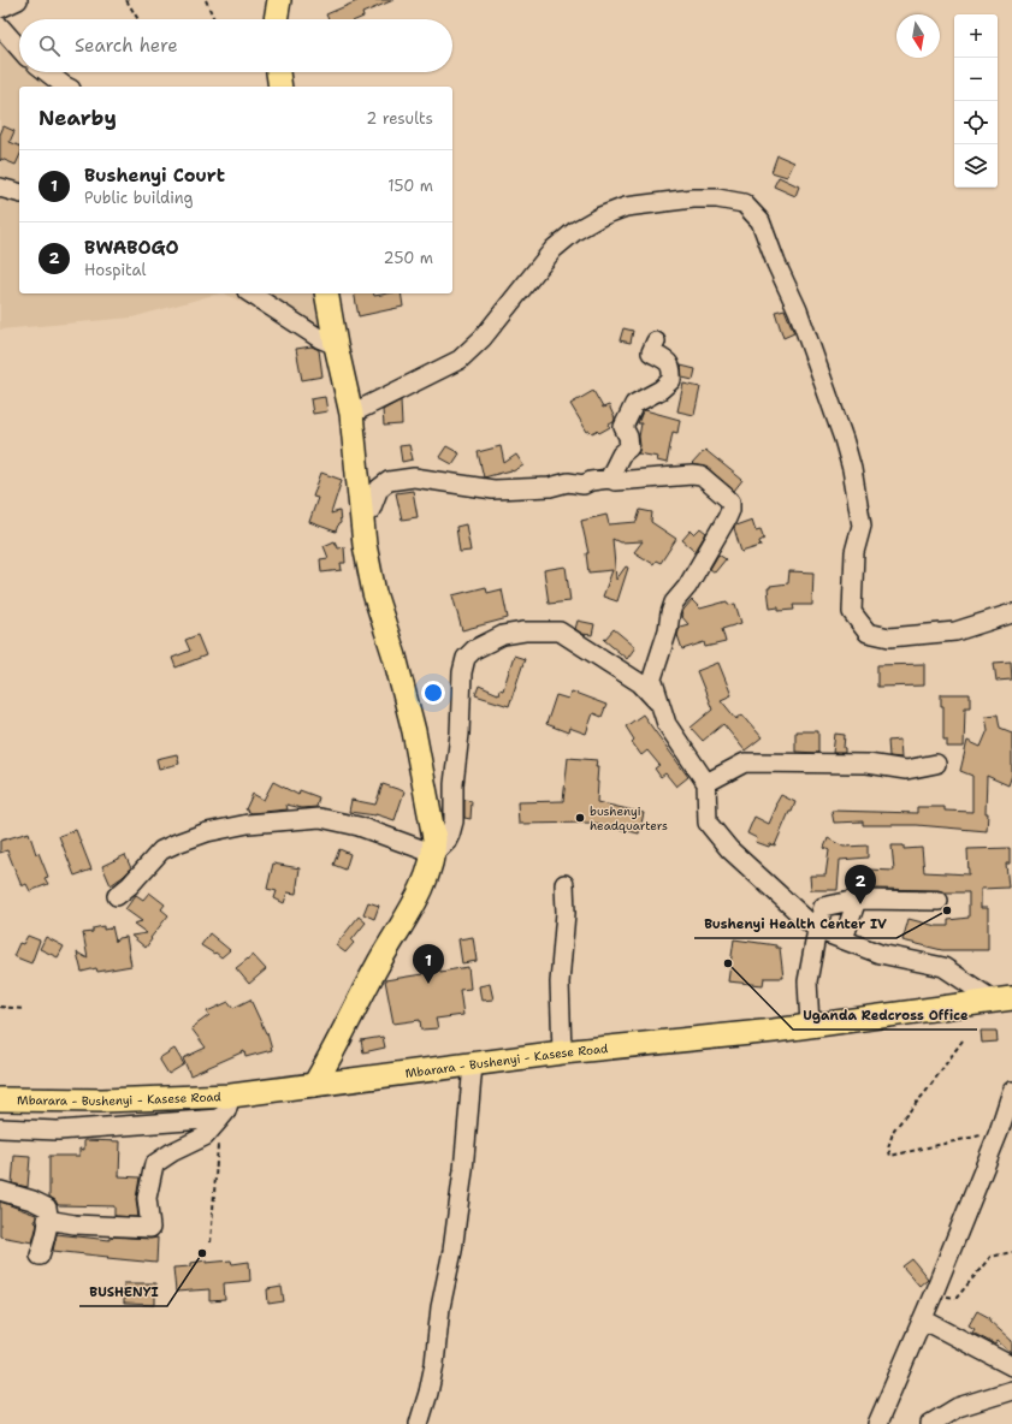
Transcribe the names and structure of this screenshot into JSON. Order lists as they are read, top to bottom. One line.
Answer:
{"streets":{"main road":["Mbarara - Bushenyi - Kasese Road"]},"places":["bushenyi headquarters","Bushenyi Health Center IV","Uganda Redcross Office","BUSHENYI"],"north":"bottom","page":{"map_buttons":["+","−"],"search":"Search here","heading":["Nearby","2 results"],"list":[{"mark":"1","name":"Bushenyi Court","note":"Public building","value":"150 m"},{"mark":"2","name":"BWABOGO","note":"Hospital","value":"250 m"}],"pins":["2","1"]}}
